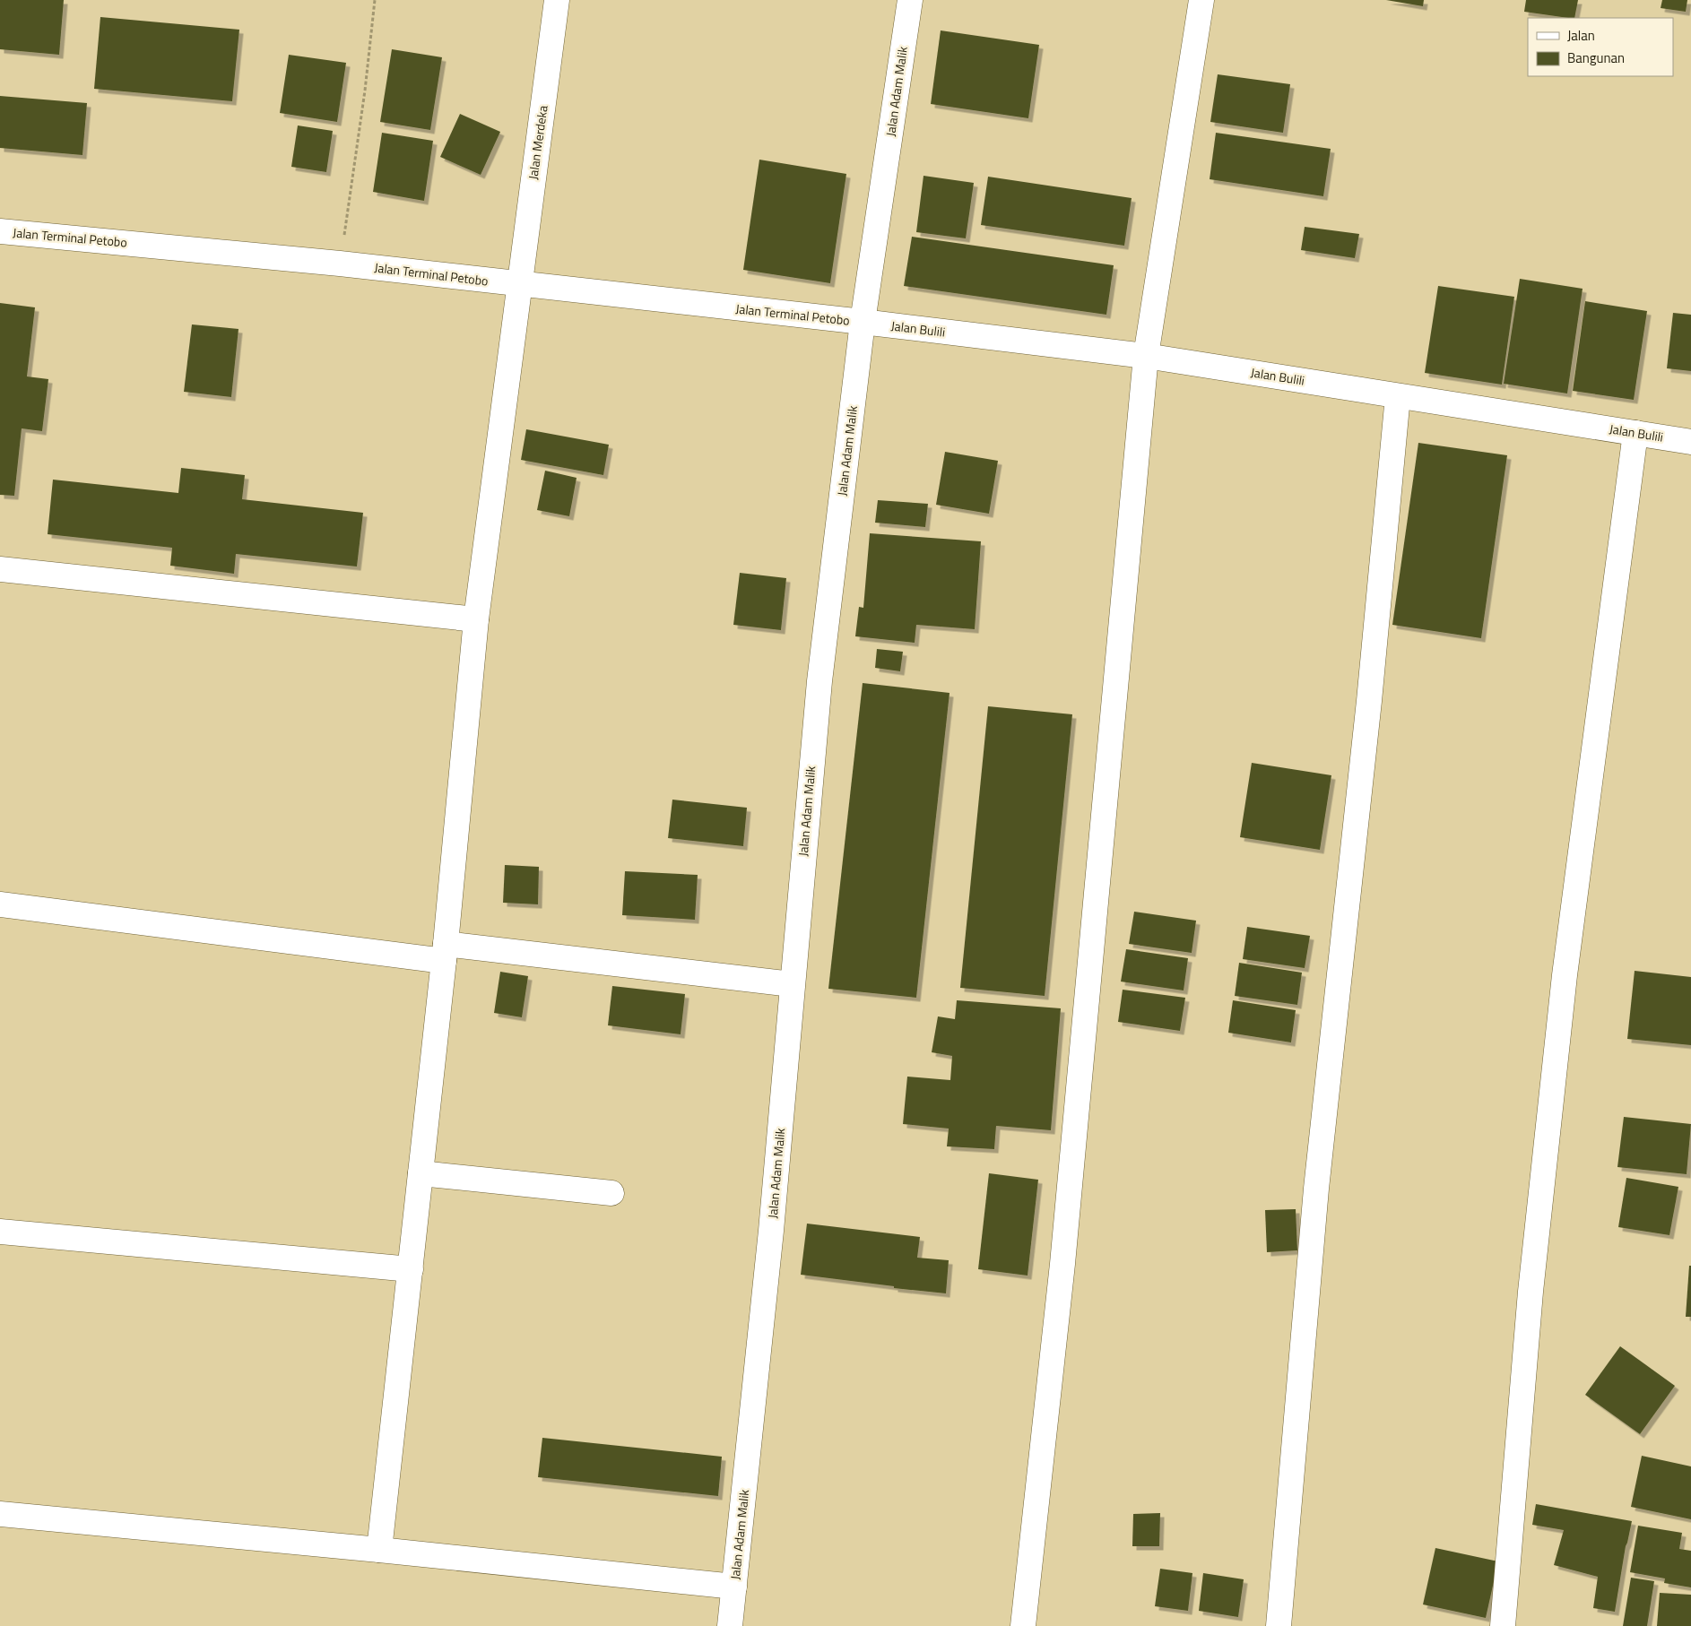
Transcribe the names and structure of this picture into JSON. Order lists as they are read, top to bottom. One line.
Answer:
{"streets":{"street":["Jalan Adam Malik","Jalan Merdeka","Jalan Terminal Petobo","Jalan Bulili"]},"crossings":[["Jalan Adam Malik","Jalan Terminal Petobo"],["Jalan Adam Malik","Jalan Bulili"],["Jalan Merdeka","Jalan Terminal Petobo"],["Jalan Terminal Petobo","Jalan Bulili"]],"legend":["Jalan","Bangunan"]}
